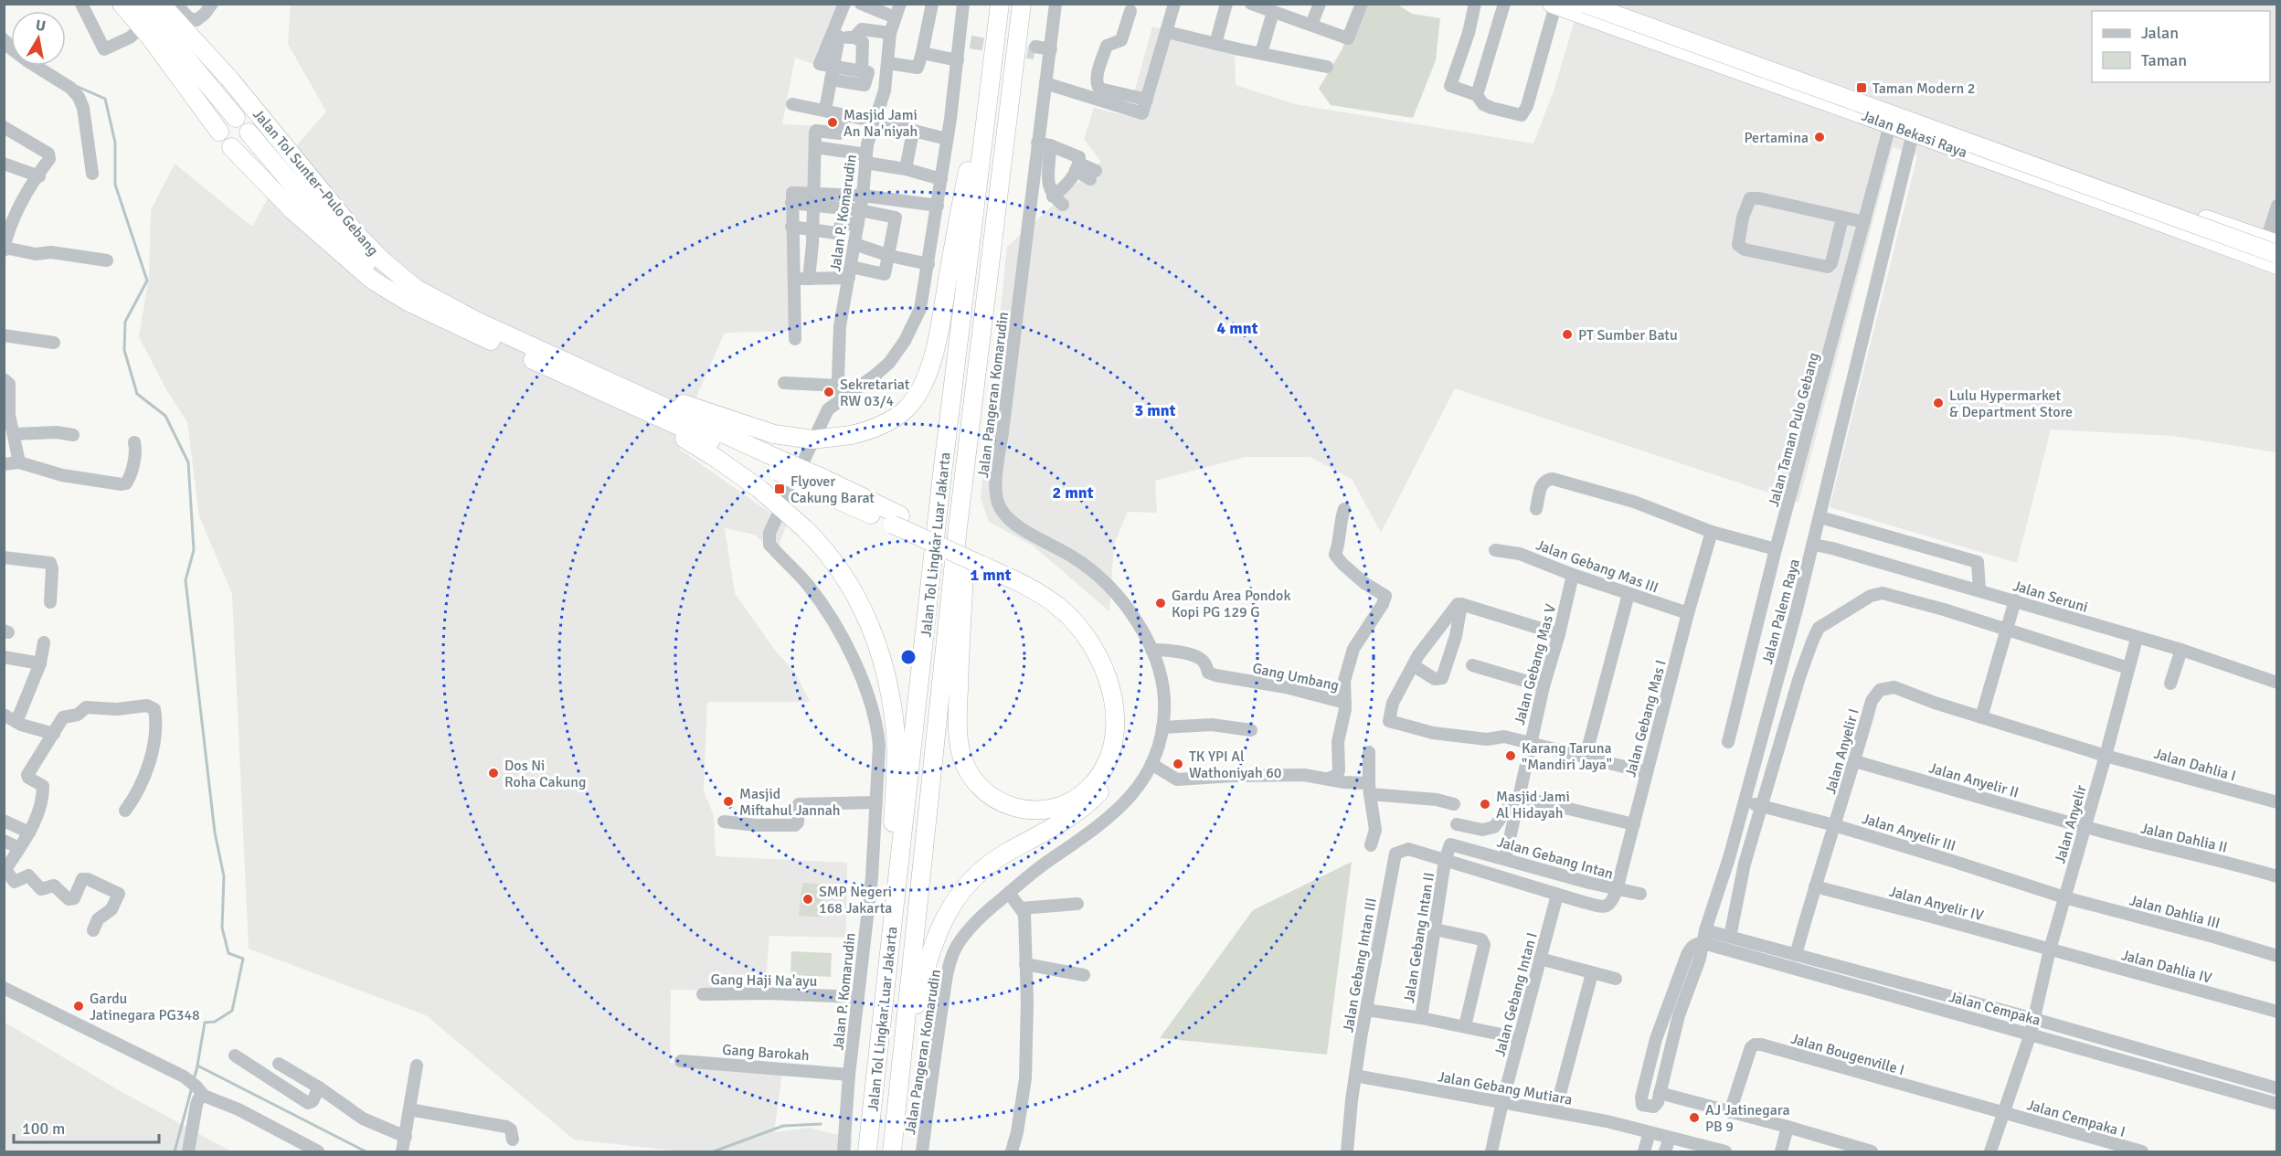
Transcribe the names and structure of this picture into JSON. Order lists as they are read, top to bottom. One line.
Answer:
{"streets":{"highway":["Jalan Bekasi Raya","Jalan Tol Sunter–Pulo Gebang","Jalan Tol Lingkar Luar Jakarta"],"street":["Jalan P. Komarudin","Jalan Pangeran Komarudin","Jalan Taman Pulo Gebang","Jalan Gebang Mas III","Jalan Seruni","Jalan Palem Raya","Jalan Gebang Mas V","Gang Umbang","Jalan Gebang Mas I","Jalan Anyelir I","Jalan Dahlia I","Jalan Anyelir II","Jalan Anyelir","Jalan Anyelir III","Jalan Dahlia II","Jalan Gebang Intan","Jalan Anyelir IV","Jalan Dahlia III","Jalan Gebang Intan II","Jalan Gebang Intan III","Jalan Dahlia IV","Gang Haji Na'ayu","Jalan Gebang Intan I","Jalan Cempaka","Gang Barokah","Jalan Bougenville I","Jalan Gebang Mutiara","Jalan Cempaka I"]},"crossings":[["Jalan Bekasi Raya","Jalan Taman Pulo Gebang"],["Jalan Bekasi Raya","Jalan Palem Raya"],["Jalan P. Komarudin","Gang Haji Na'ayu"],["Jalan P. Komarudin","Gang Barokah"],["Jalan Pangeran Komarudin","Gang Umbang"],["Jalan Gebang Mas III","Jalan Gebang Mas V"],["Jalan Gebang Mas III","Jalan Gebang Mas I"],["Jalan Seruni","Jalan Palem Raya"],["Jalan Seruni","Jalan Anyelir"],["Jalan Palem Raya","Jalan Anyelir III"],["Jalan Palem Raya","Jalan Cempaka"],["Jalan Gebang Mas V","Jalan Gebang Intan"],["Jalan Gebang Mas I","Jalan Gebang Intan"],["Jalan Anyelir I","Jalan Dahlia I"],["Jalan Anyelir I","Jalan Anyelir II"],["Jalan Anyelir I","Jalan Anyelir"],["Jalan Anyelir I","Jalan Anyelir III"],["Jalan Anyelir I","Jalan Anyelir IV"],["Jalan Anyelir I","Jalan Cempaka"],["Jalan Dahlia I","Jalan Anyelir"],["Jalan Anyelir II","Jalan Anyelir"],["Jalan Anyelir II","Jalan Dahlia II"],["Jalan Anyelir","Jalan Anyelir III"],["Jalan Anyelir","Jalan Dahlia II"],["Jalan Anyelir","Jalan Anyelir IV"],["Jalan Anyelir","Jalan Dahlia III"],["Jalan Anyelir","Jalan Dahlia IV"],["Jalan Anyelir","Jalan Cempaka"],["Jalan Anyelir","Jalan Bougenville I"],["Jalan Anyelir","Jalan Cempaka I"],["Jalan Anyelir III","Jalan Dahlia III"],["Jalan Gebang Intan","Jalan Gebang Intan II"],["Jalan Gebang Intan","Jalan Gebang Intan III"],["Jalan Gebang Intan","Jalan Gebang Intan I"],["Jalan Anyelir IV","Jalan Dahlia IV"],["Jalan Gebang Intan III","Jalan Gebang Mutiara"],["Jalan Gebang Intan I","Jalan Gebang Mutiara"],["Jalan Bougenville I","Jalan Cempaka I"]],"places":{"transit":["Taman Modern 2","Flyover Cakung Barat"],"other":["Masjid Jami An Na'niyah","Pertamina","PT Sumber Batu","Sekretariat RW 03/4","Lulu Hypermarket & Department Store","Gardu Area Pondok Kopi PG 129 G","Karang Taruna \"Mandiri Jaya\"","TK YPI Al Wathoniyah 60","Dos Ni Roha Cakung","Masjid Miftahul Jannah","Masjid Jami Al Hidayah","SMP Negeri 168 Jakarta","Gardu Jatinegara PG348","AJ Jatinegara PB 9"]},"legend":["Jalan","Taman"],"scale_bar":"100 m","north":"top","rings":["4 mnt","3 mnt","2 mnt","1 mnt"]}
